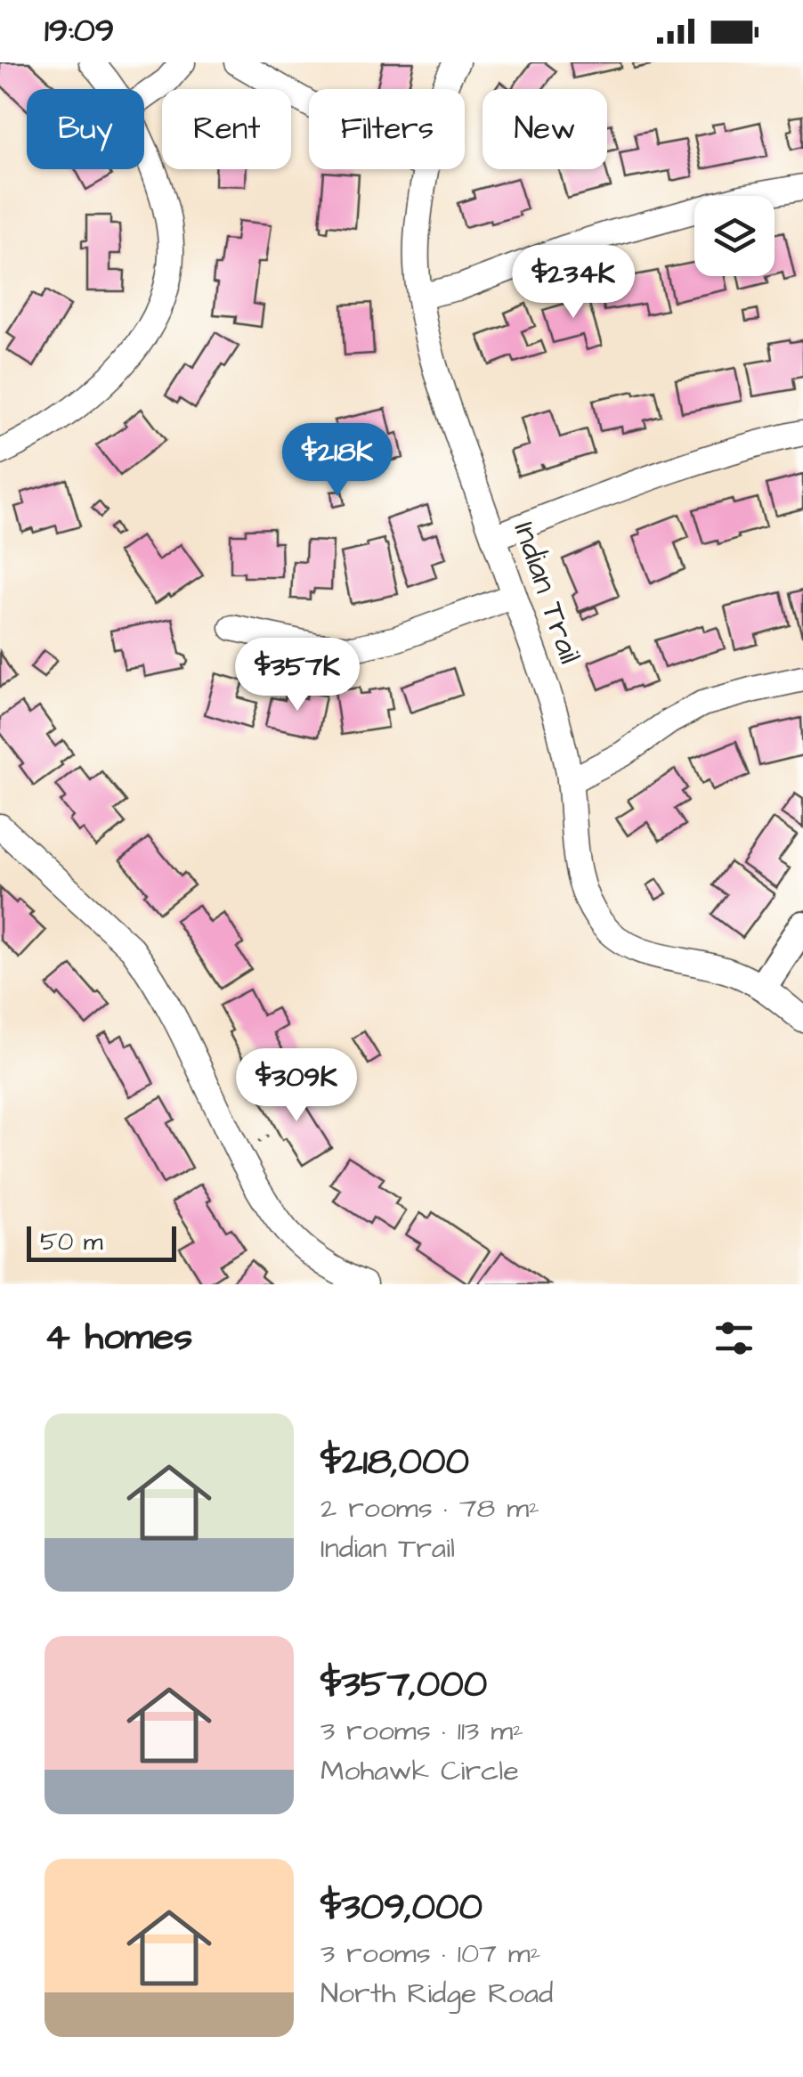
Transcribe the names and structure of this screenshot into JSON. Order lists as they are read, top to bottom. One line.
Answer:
{"streets":{"street":["Indian Trail"]},"scale_bar":"50 m","page":{"status":"19:09","chip":["Buy","Rent","Filters","New"],"price":["$234K","$218K","$357K","$309K"],"scale":"50 m","heading":"4 homes","list":[{"name":"$218,000","note":"2 rooms · 78 m² · Indian Trail"},{"name":"$357,000","note":"3 rooms · 113 m² · Mohawk Circle"},{"name":"$309,000","note":"3 rooms · 107 m² · North Ridge Road"}]}}
